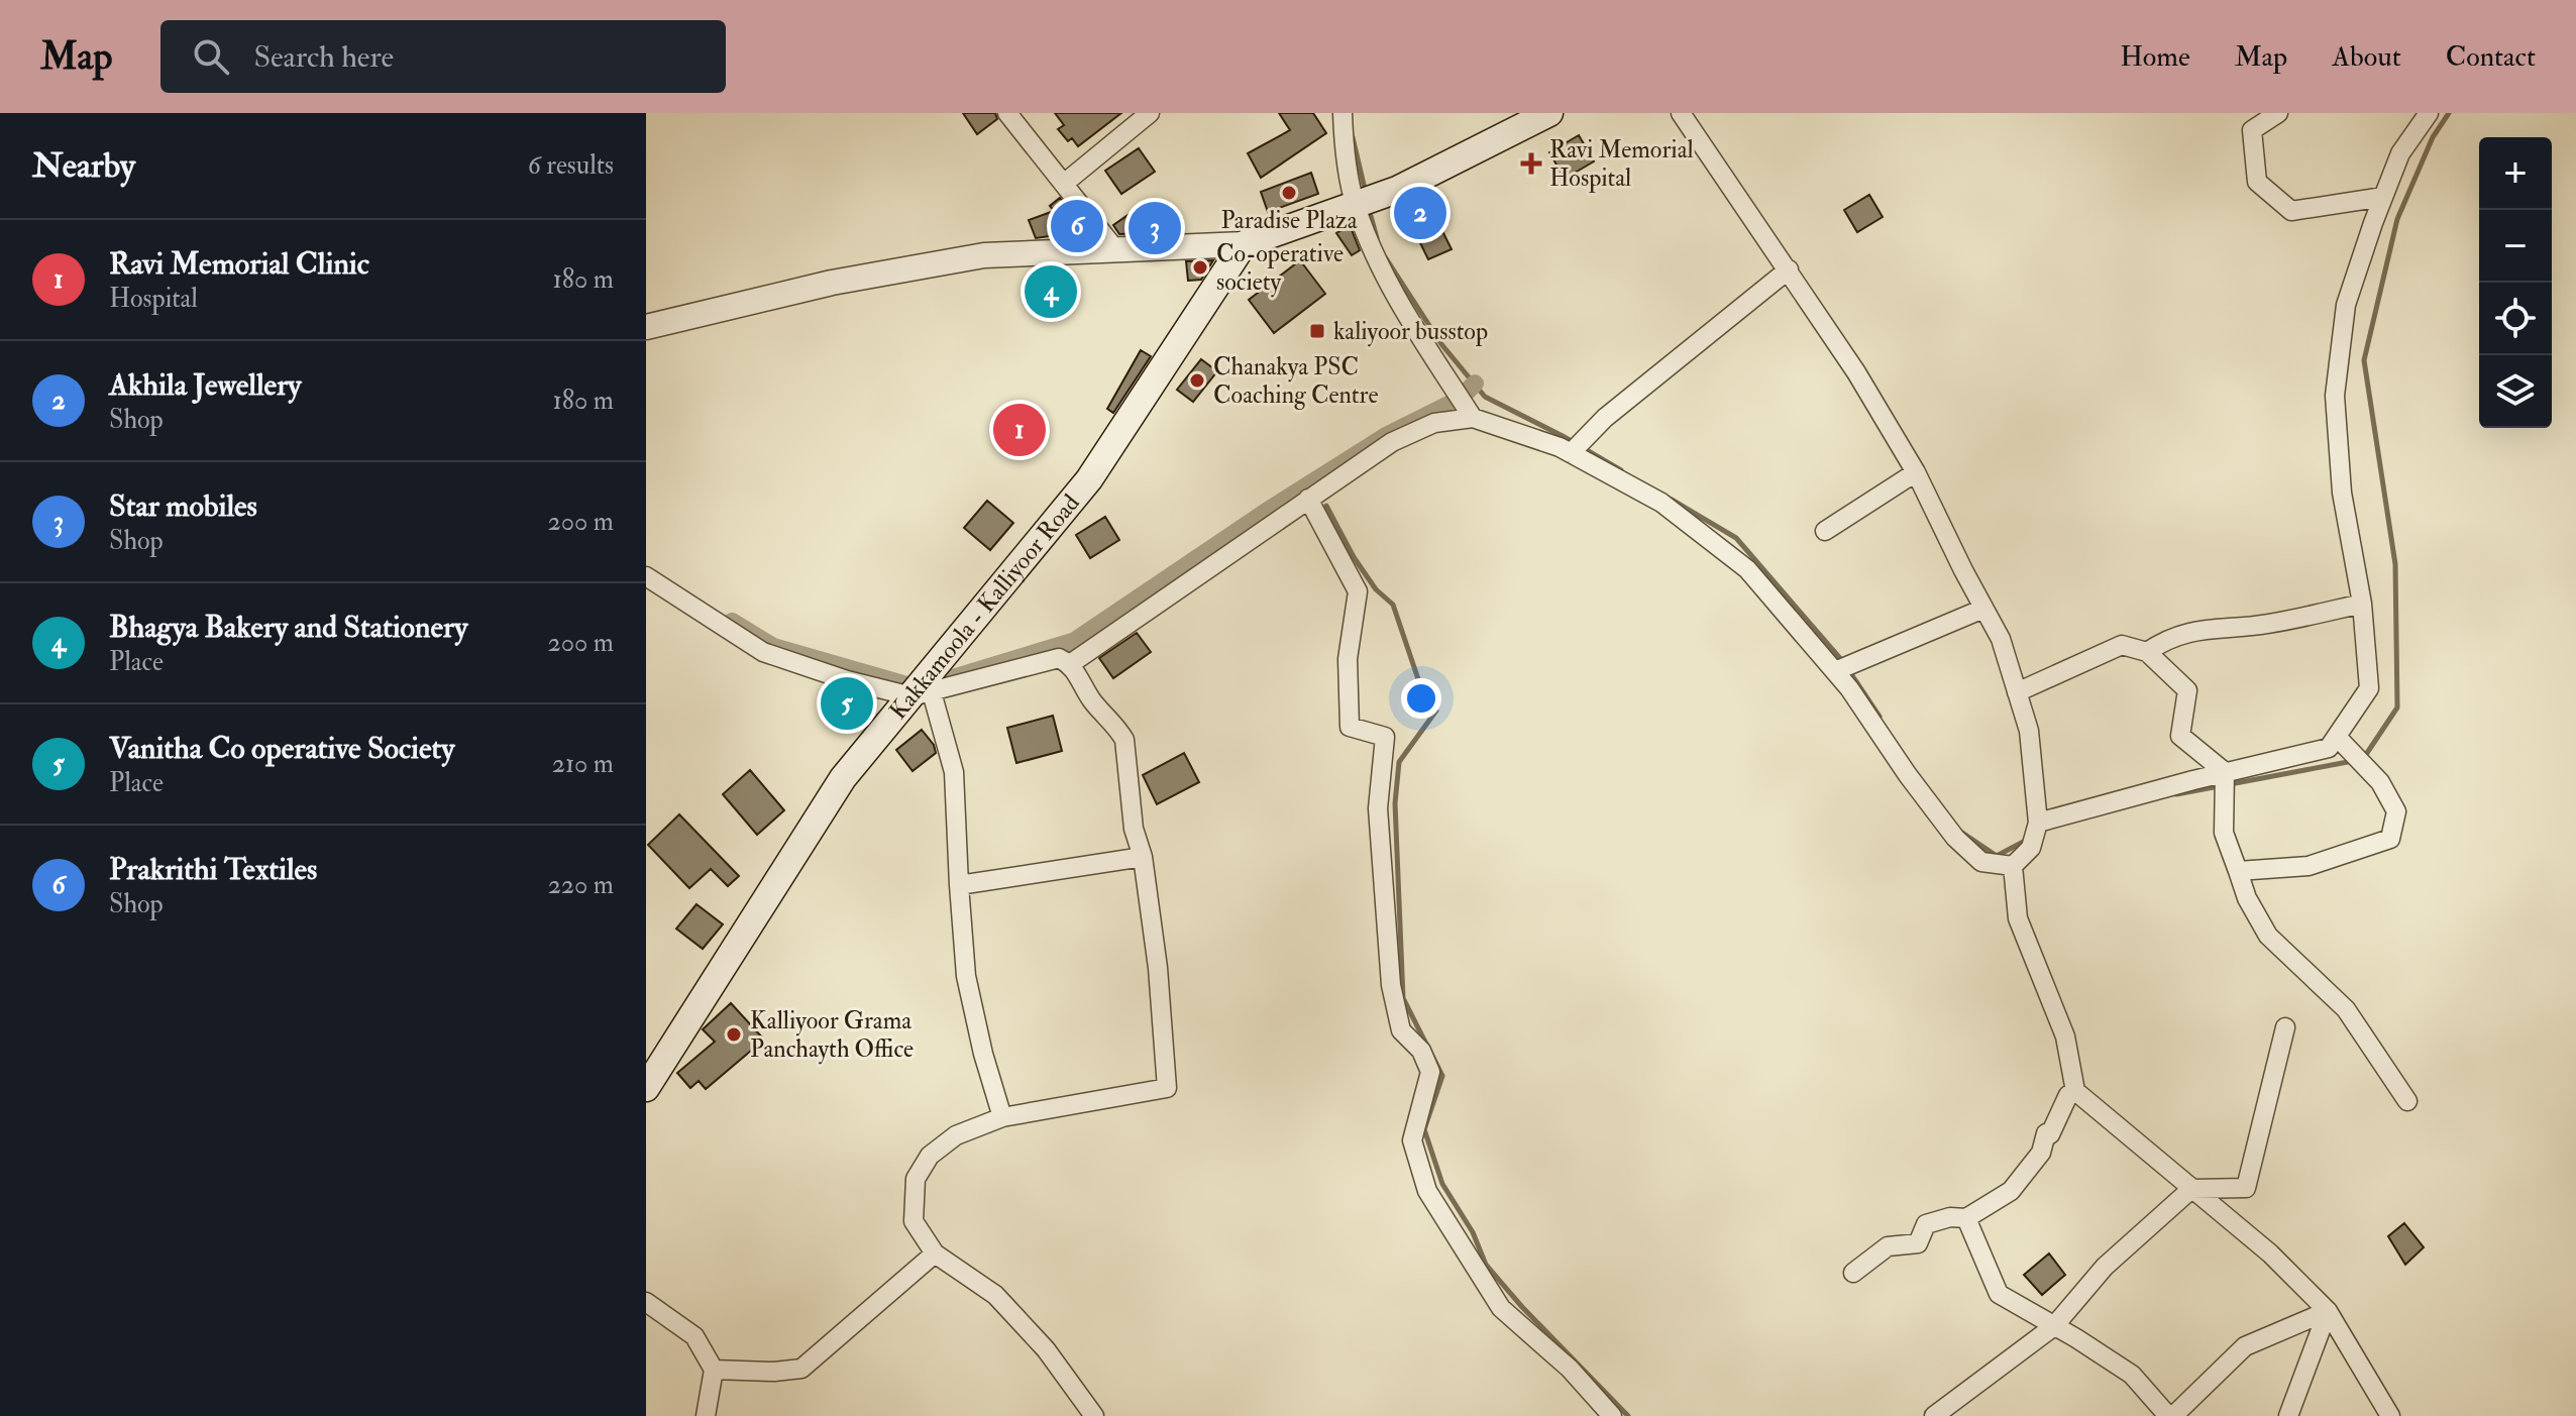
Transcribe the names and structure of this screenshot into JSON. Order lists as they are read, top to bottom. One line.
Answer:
{"streets":{"main road":["Kakkamoola - Kalliyoor Road"]},"places":{"health":["Ravi Memorial Hospital"],"other":["Paradise Plaza","Co-operative society","Chanakya PSC Coaching Centre","Kalliyoor Grama Panchayth Office"],"transit":["kaliyoor busstop"]},"page":{"header":"Map","search":"Search here","nav":["Home","Map","About","Contact"],"heading":["Nearby","6 results"],"map_buttons":["+","−"],"pins":["2","6","3","4","1","5"],"list":[{"mark":"1","name":"Ravi Memorial Clinic","note":"Hospital","value":"180 m"},{"mark":"2","name":"Akhila Jewellery","note":"Shop","value":"180 m"},{"mark":"3","name":"Star mobiles","note":"Shop","value":"200 m"},{"mark":"4","name":"Bhagya Bakery and Stationery","note":"Place","value":"200 m"},{"mark":"5","name":"Vanitha Co operative Society","note":"Place","value":"210 m"},{"mark":"6","name":"Prakrithi Textiles","note":"Shop","value":"220 m"}]}}
